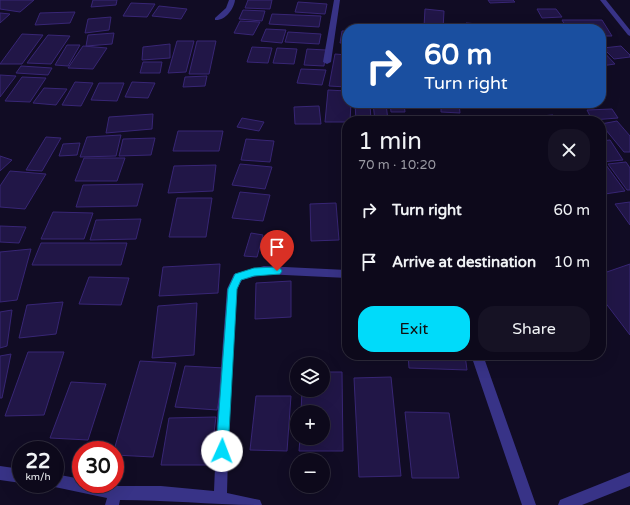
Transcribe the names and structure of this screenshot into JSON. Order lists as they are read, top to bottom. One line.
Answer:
{"page":{"turn":["60 m","Turn right"],"heading":["1 min","70 m · 10:20"],"list":[{"name":"Turn right","value":"60 m"},{"name":"Arrive at destination","value":"10 m"}],"buttons":["Exit","Share"],"map_buttons":["+","−"],"speed":"22 km/h","limit":"30"}}
